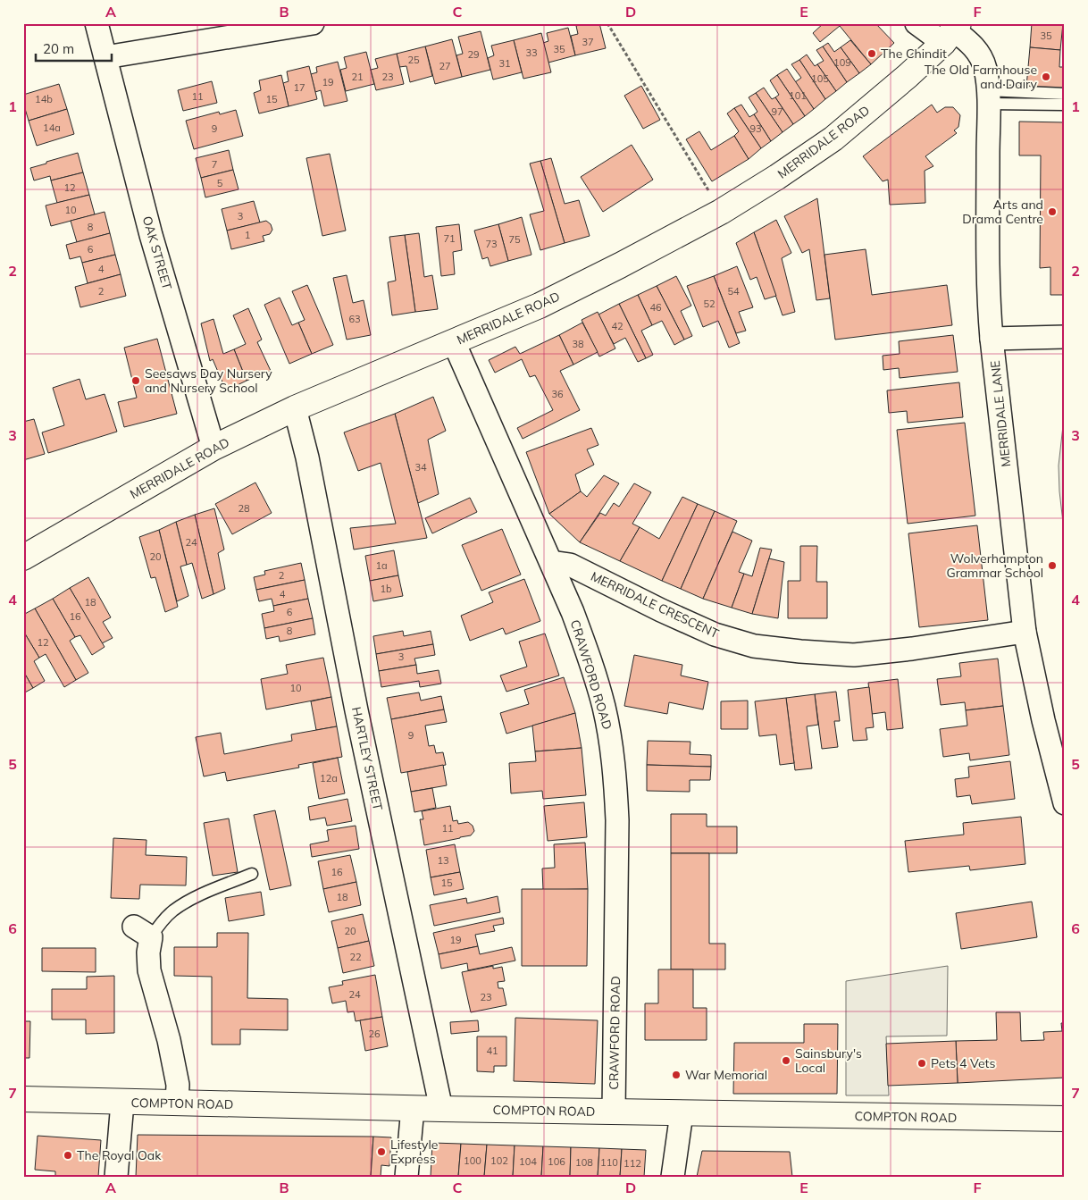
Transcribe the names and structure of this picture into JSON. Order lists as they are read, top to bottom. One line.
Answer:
{"streets":{"main road":["MERRIDALE ROAD","COMPTON ROAD"],"street":["OAK STREET","MERRIDALE LANE","MERRIDALE CRESCENT","CRAWFORD ROAD","HARTLEY STREET"]},"crossings":[["MERRIDALE ROAD","OAK STREET"],["MERRIDALE ROAD","MERRIDALE LANE"],["MERRIDALE ROAD","CRAWFORD ROAD"],["MERRIDALE ROAD","HARTLEY STREET"],["MERRIDALE LANE","MERRIDALE CRESCENT"],["MERRIDALE CRESCENT","CRAWFORD ROAD"],["CRAWFORD ROAD","COMPTON ROAD"],["HARTLEY STREET","COMPTON ROAD"]],"places":["The Chindit","The Old Farmhouse and Dairy","Arts and Drama Centre","Seesaws Day Nursery and Nursery School","Wolverhampton Grammar School","Sainsbury's Local","Pets 4 Vets","War Memorial","Lifestyle Express","The Royal Oak"],"house_numbers":["35","37","35","33","29","25","109","31","27","21","23","105","19","17","101","11","14b","15","97","14a","9","93","7","5","12","10","3","8","1","71","75","73","6","4","2","54","52","46","63","42","38","36","34","28","24","20","1a","2","1b","4","18","6","16","8","12","3","10","9","12a","11","13","16","15","18","20","19","22","24","23","26","41","100","102","104","106","108","110","112"],"scale_bar":"20 m","grid":{"columns":["A","B","C","D","E","F"],"rows":["1","2","3","4","5","6","7"]}}
